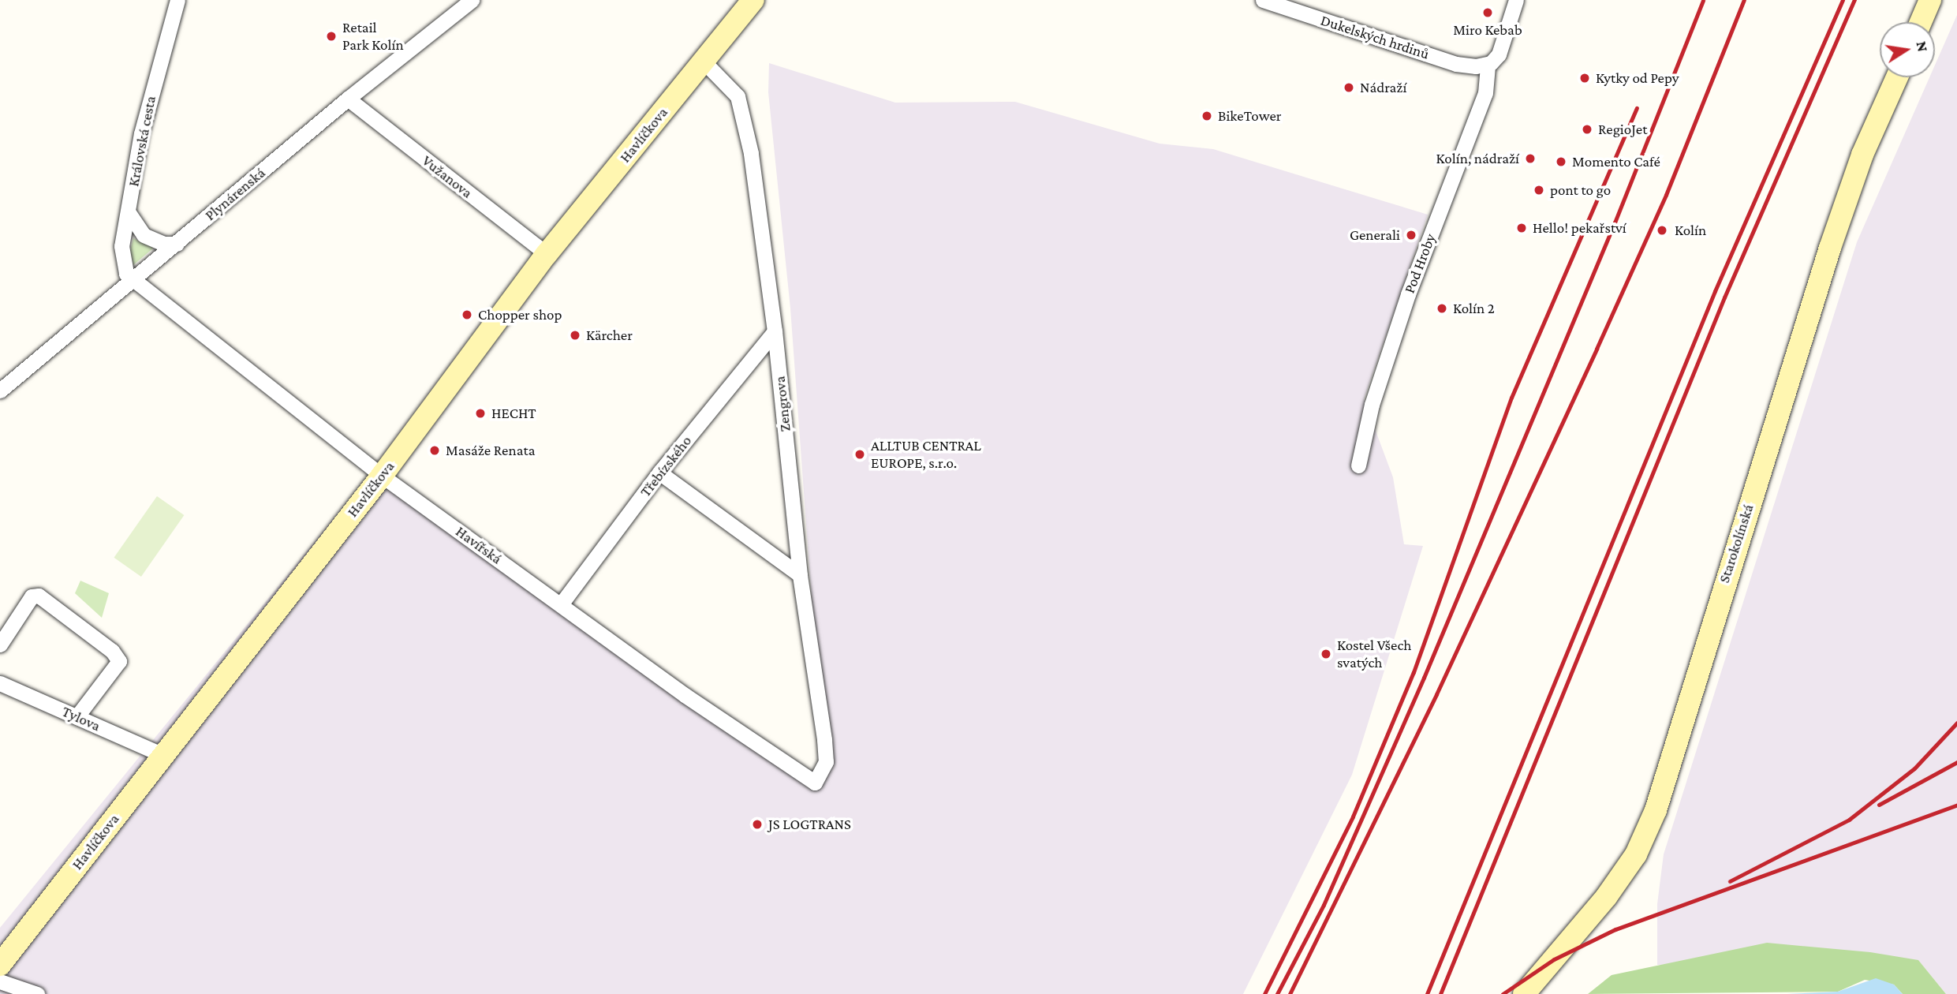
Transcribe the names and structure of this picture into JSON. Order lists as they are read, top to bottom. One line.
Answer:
{"streets":{"street":["Dukelských hrdinů","Havlíčkova","Královská cesta","Vužanova","Plynárenská","Pod Hroby","Zengrova","Třebízského","Starokolínská","Havířská","Tylova"]},"crossings":[["Dukelských hrdinů","Pod Hroby"],["Havlíčkova","Vužanova"],["Havlíčkova","Zengrova"],["Havlíčkova","Havířská"],["Havlíčkova","Tylova"],["Královská cesta","Plynárenská"],["Královská cesta","Havířská"],["Vužanova","Plynárenská"],["Plynárenská","Havířská"],["Zengrova","Třebízského"],["Zengrova","Havířská"],["Třebízského","Havířská"]],"places":["Miro Kebab","Retail Park Kolín","Kytky od Pepy","Nádraží","BikeTower","RegioJet","Kolín, nádraží","Momento Café","pont to go","Hello! pekařství","Kolín","Generali","Kolín 2","Chopper shop","Kärcher","HECHT","Masáže Renata","ALLTUB CENTRAL EUROPE, s.r.o.","Kostel Všech svatých","JS LOGTRANS"],"north":"right"}
